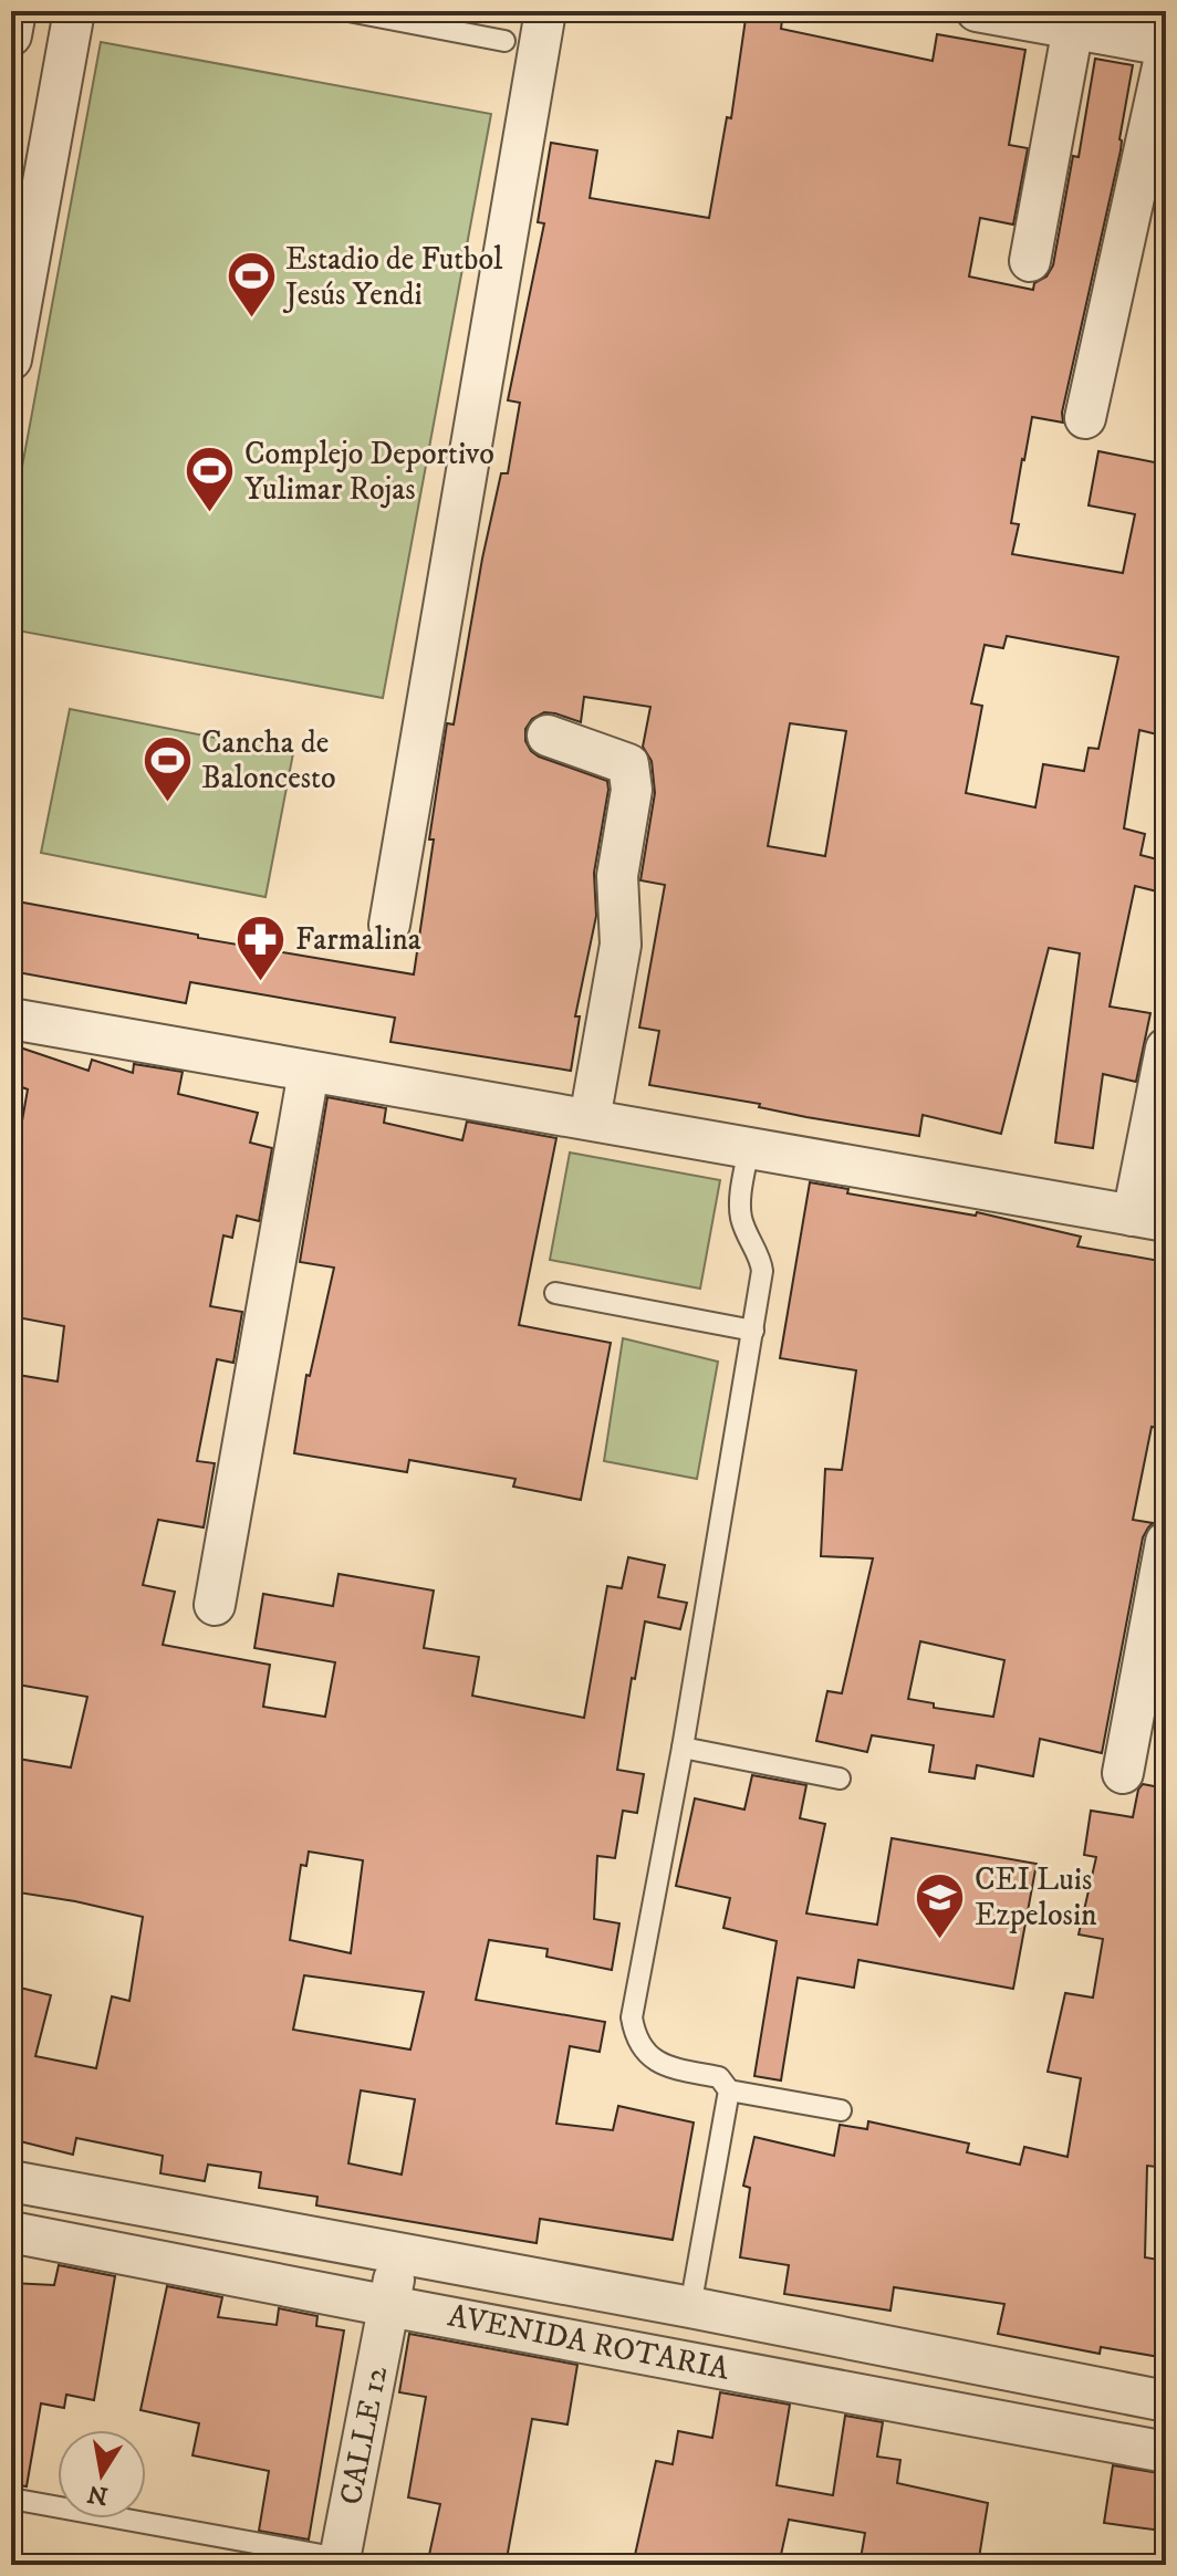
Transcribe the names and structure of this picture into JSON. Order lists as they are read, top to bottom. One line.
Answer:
{"streets":{"street":["AVENIDA ROTARIA","CALLE 12"]},"crossings":[["AVENIDA ROTARIA","CALLE 12"]],"places":{"sports":["Estadio de Futbol Jesús Yendi","Complejo Deportivo Yulimar Rojas","Cancha de Baloncesto"],"pharmacy":["Farmalina"],"school or university":["CEI Luis Ezpelosin"]},"north":"bottom"}
